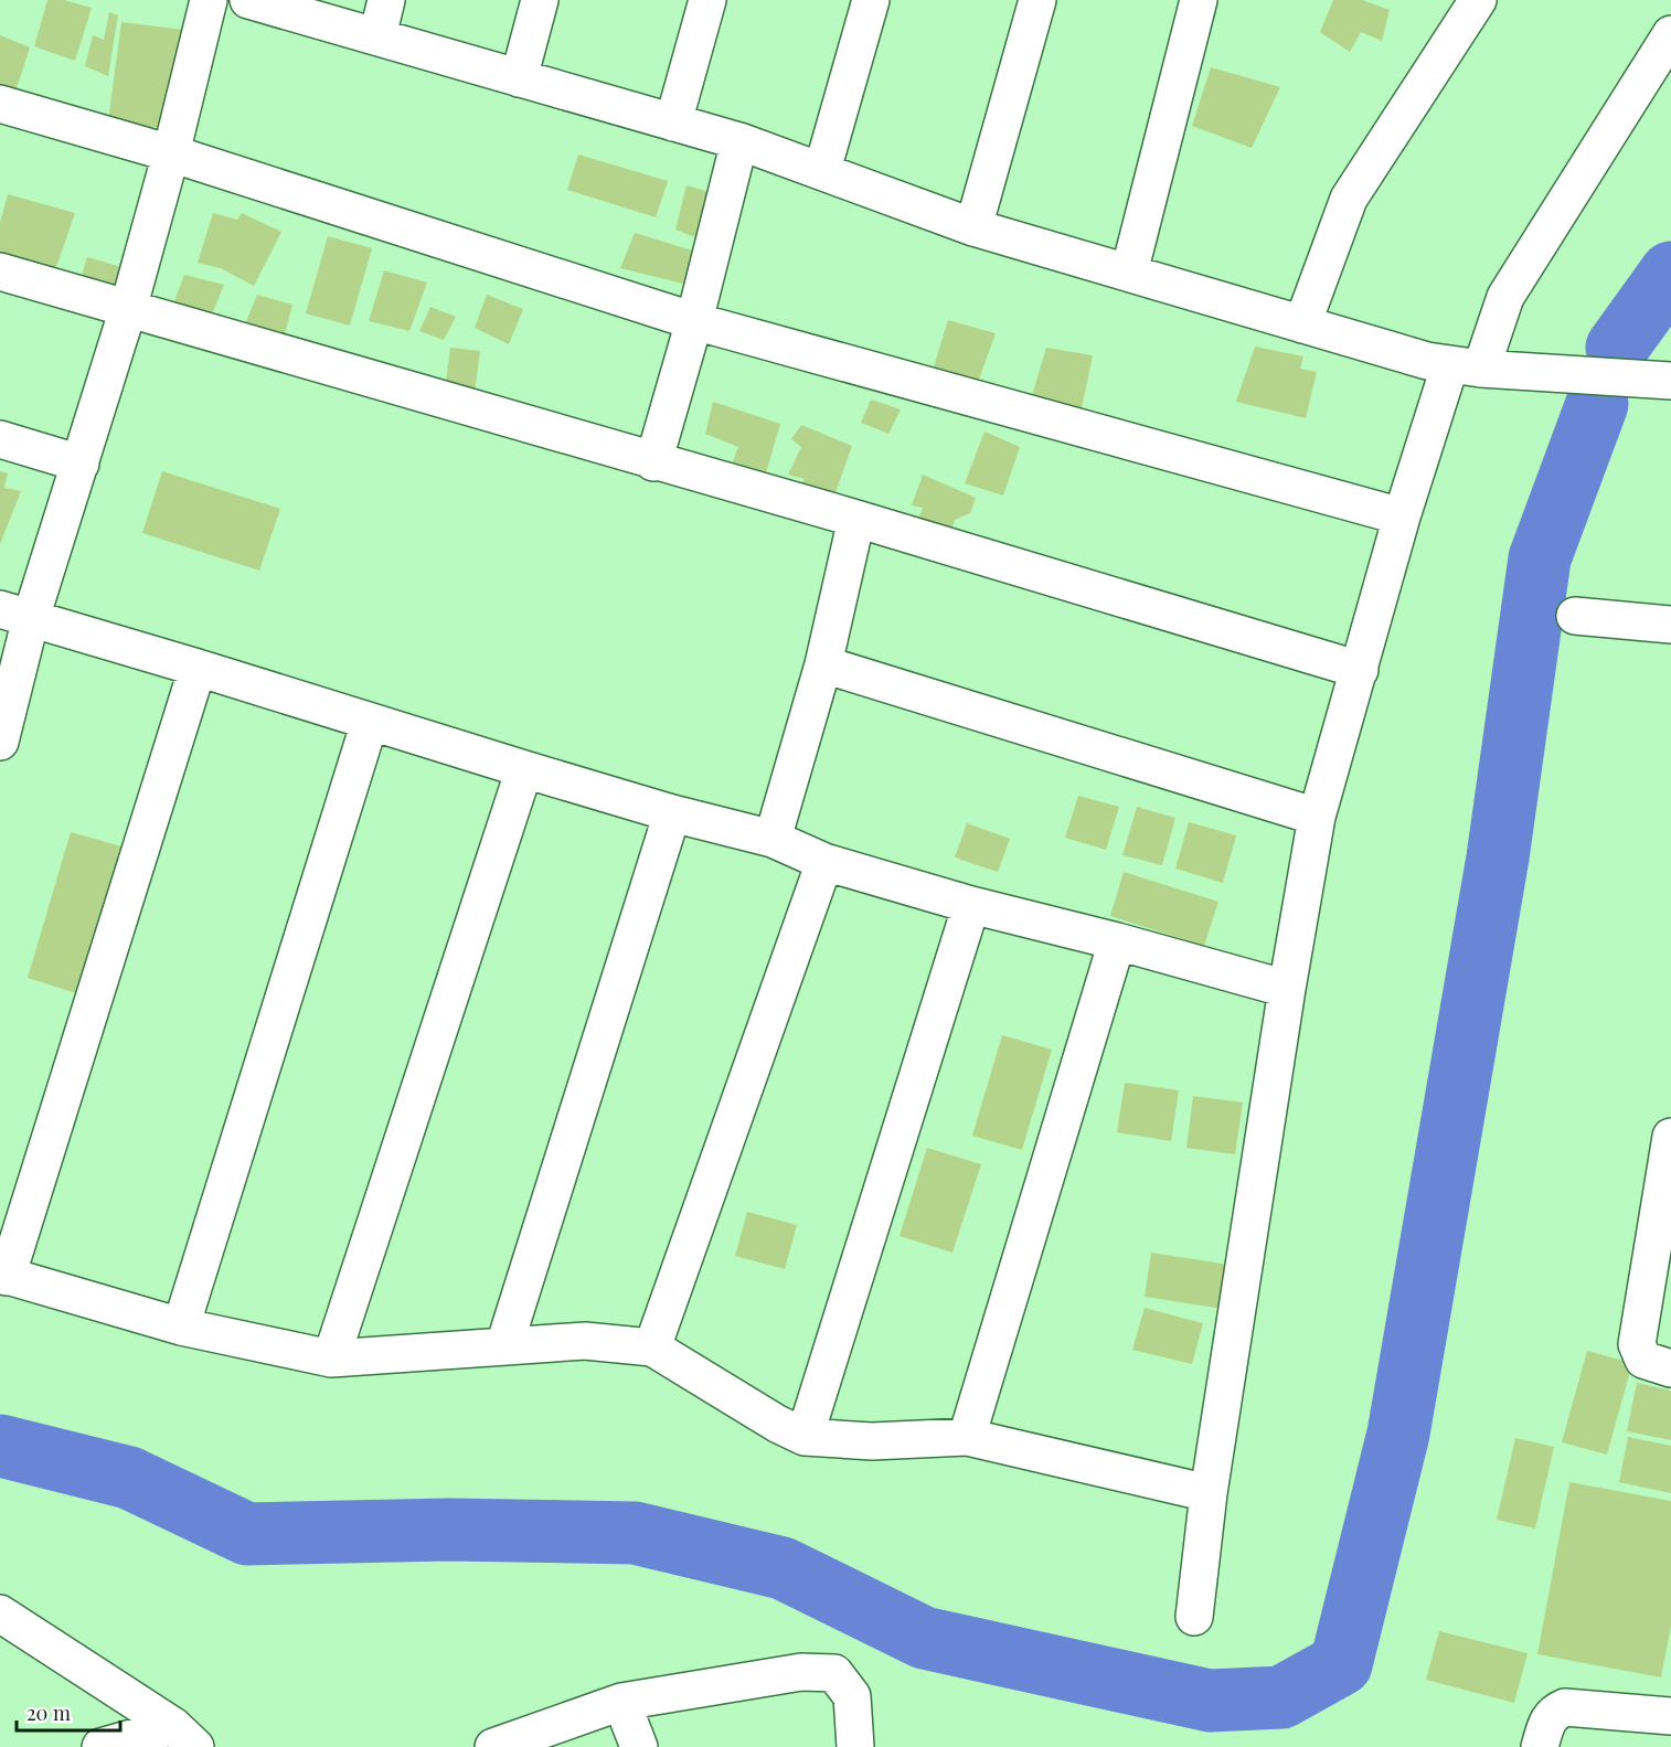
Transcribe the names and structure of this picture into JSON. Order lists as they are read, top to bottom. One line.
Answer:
{"scale_bar":"20 m"}
